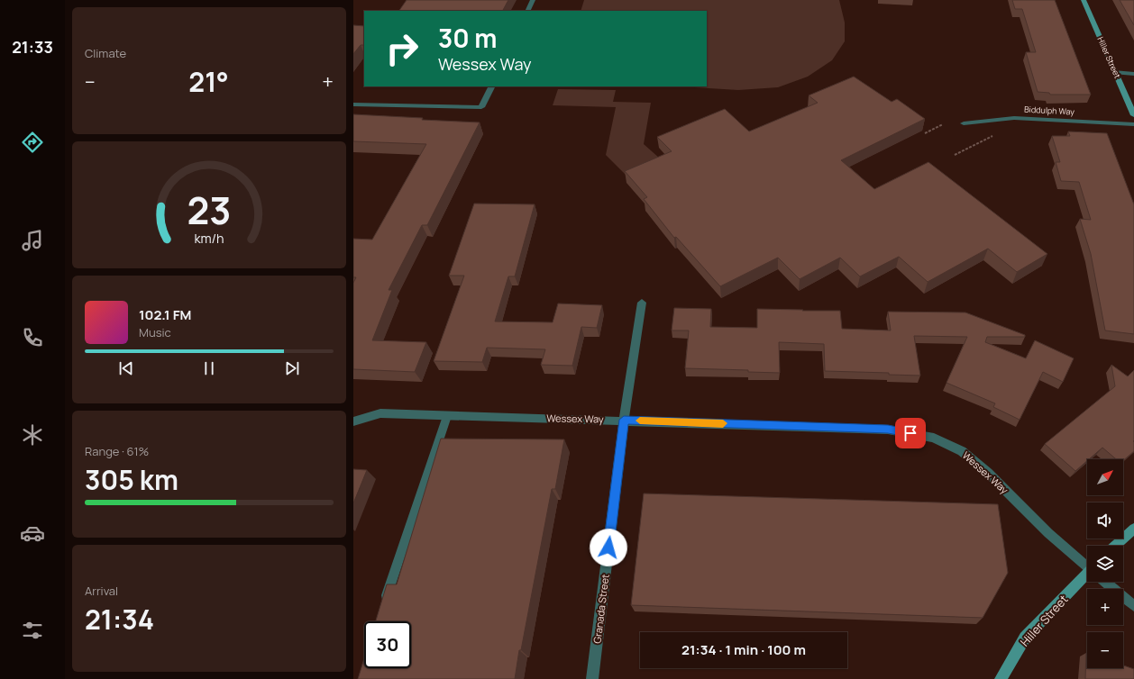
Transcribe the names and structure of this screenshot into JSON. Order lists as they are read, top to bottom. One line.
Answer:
{"streets":{"street":["Hiller Street","Biddulph Way","Wessex Way","Granada Street"]},"crossings":[["Wessex Way","Granada Street"]],"north":"top right","page":{"tabs":"21:33","tile":["Climate",["Range · 61%","305 km"],["Arrival","21:34"]],"turn":["30 m","Wessex Way"],"heat":["−","21°","+"],"song":["102.1 FM","Music"],"map_buttons":["+","−"],"limit":"30","trip":"21:34 · 1 min · 100 m","gauge":["23","km/h"]}}
